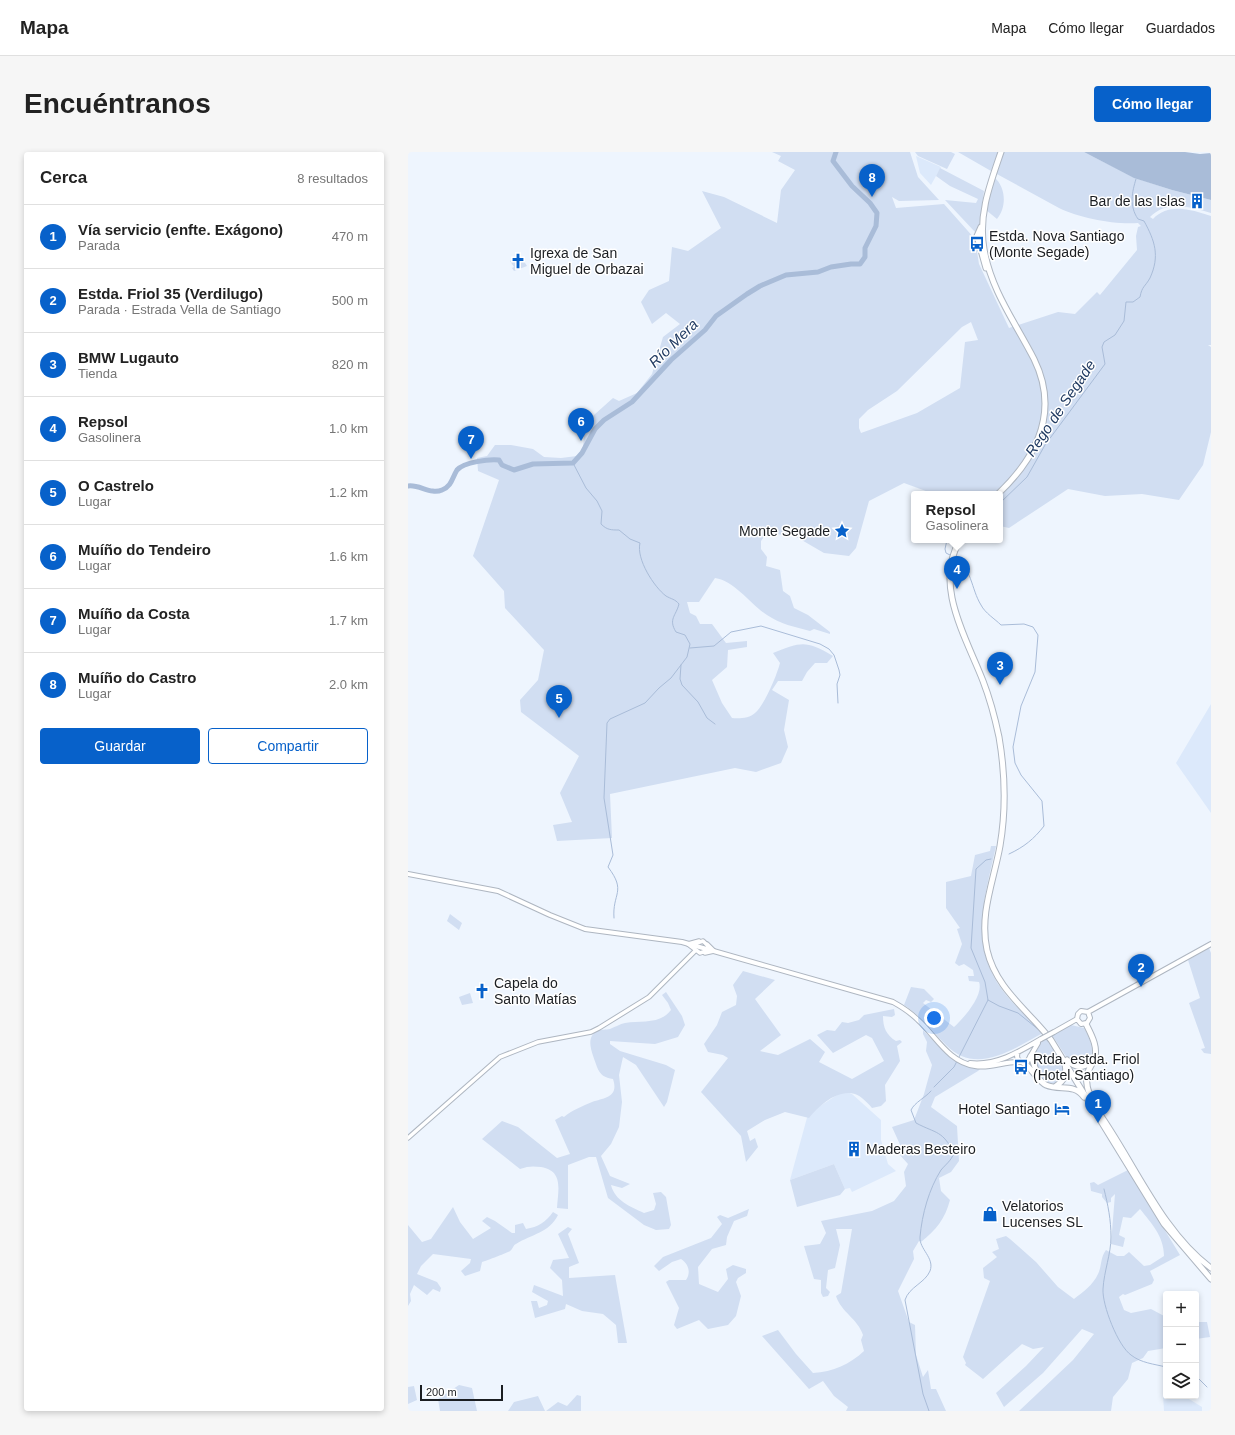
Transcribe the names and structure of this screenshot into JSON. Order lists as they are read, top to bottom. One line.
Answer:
{"water":["Río Mera","Rego de Segade"],"places":{"building":["Bar de las Islas","Maderas Besteiro"],"bus stop":["Estda. Nova Santiago (Monte Segade)","Rtda. estda. Friol (Hotel Santiago)"],"church":["Igrexa de San Miguel de Orbazai","Capela do Santo Matías"],"place":["Monte Segade"],"hotel":["Hotel Santiago"],"shop":["Velatorios Lucenses SL"]},"scale_bar":"200 m","page":{"header":"Mapa","nav":["Mapa","Cómo llegar","Guardados"],"buttons":["Cómo llegar",["Guardar","Compartir"]],"title":"Encuéntranos","heading":["Cerca","8 resultados"],"pins":["8","6","7","4","3","5","2","1"],"list":[{"mark":"1","name":"Vía servicio (enfte. Exágono)","note":"Parada","value":"470 m"},{"mark":"2","name":"Estda. Friol 35 (Verdilugo)","note":"Parada · Estrada Vella de Santiago","value":"500 m"},{"mark":"3","name":"BMW Lugauto","note":"Tienda","value":"820 m"},{"mark":"4","name":"Repsol","note":"Gasolinera","value":"1.0 km"},{"mark":"5","name":"O Castrelo","note":"Lugar","value":"1.2 km"},{"mark":"6","name":"Muíño do Tendeiro","note":"Lugar","value":"1.6 km"},{"mark":"7","name":"Muíño da Costa","note":"Lugar","value":"1.7 km"},{"mark":"8","name":"Muíño do Castro","note":"Lugar","value":"2.0 km"}],"popup":["Repsol","Gasolinera"],"map_buttons":["+","−"],"scale":"200 m"}}
